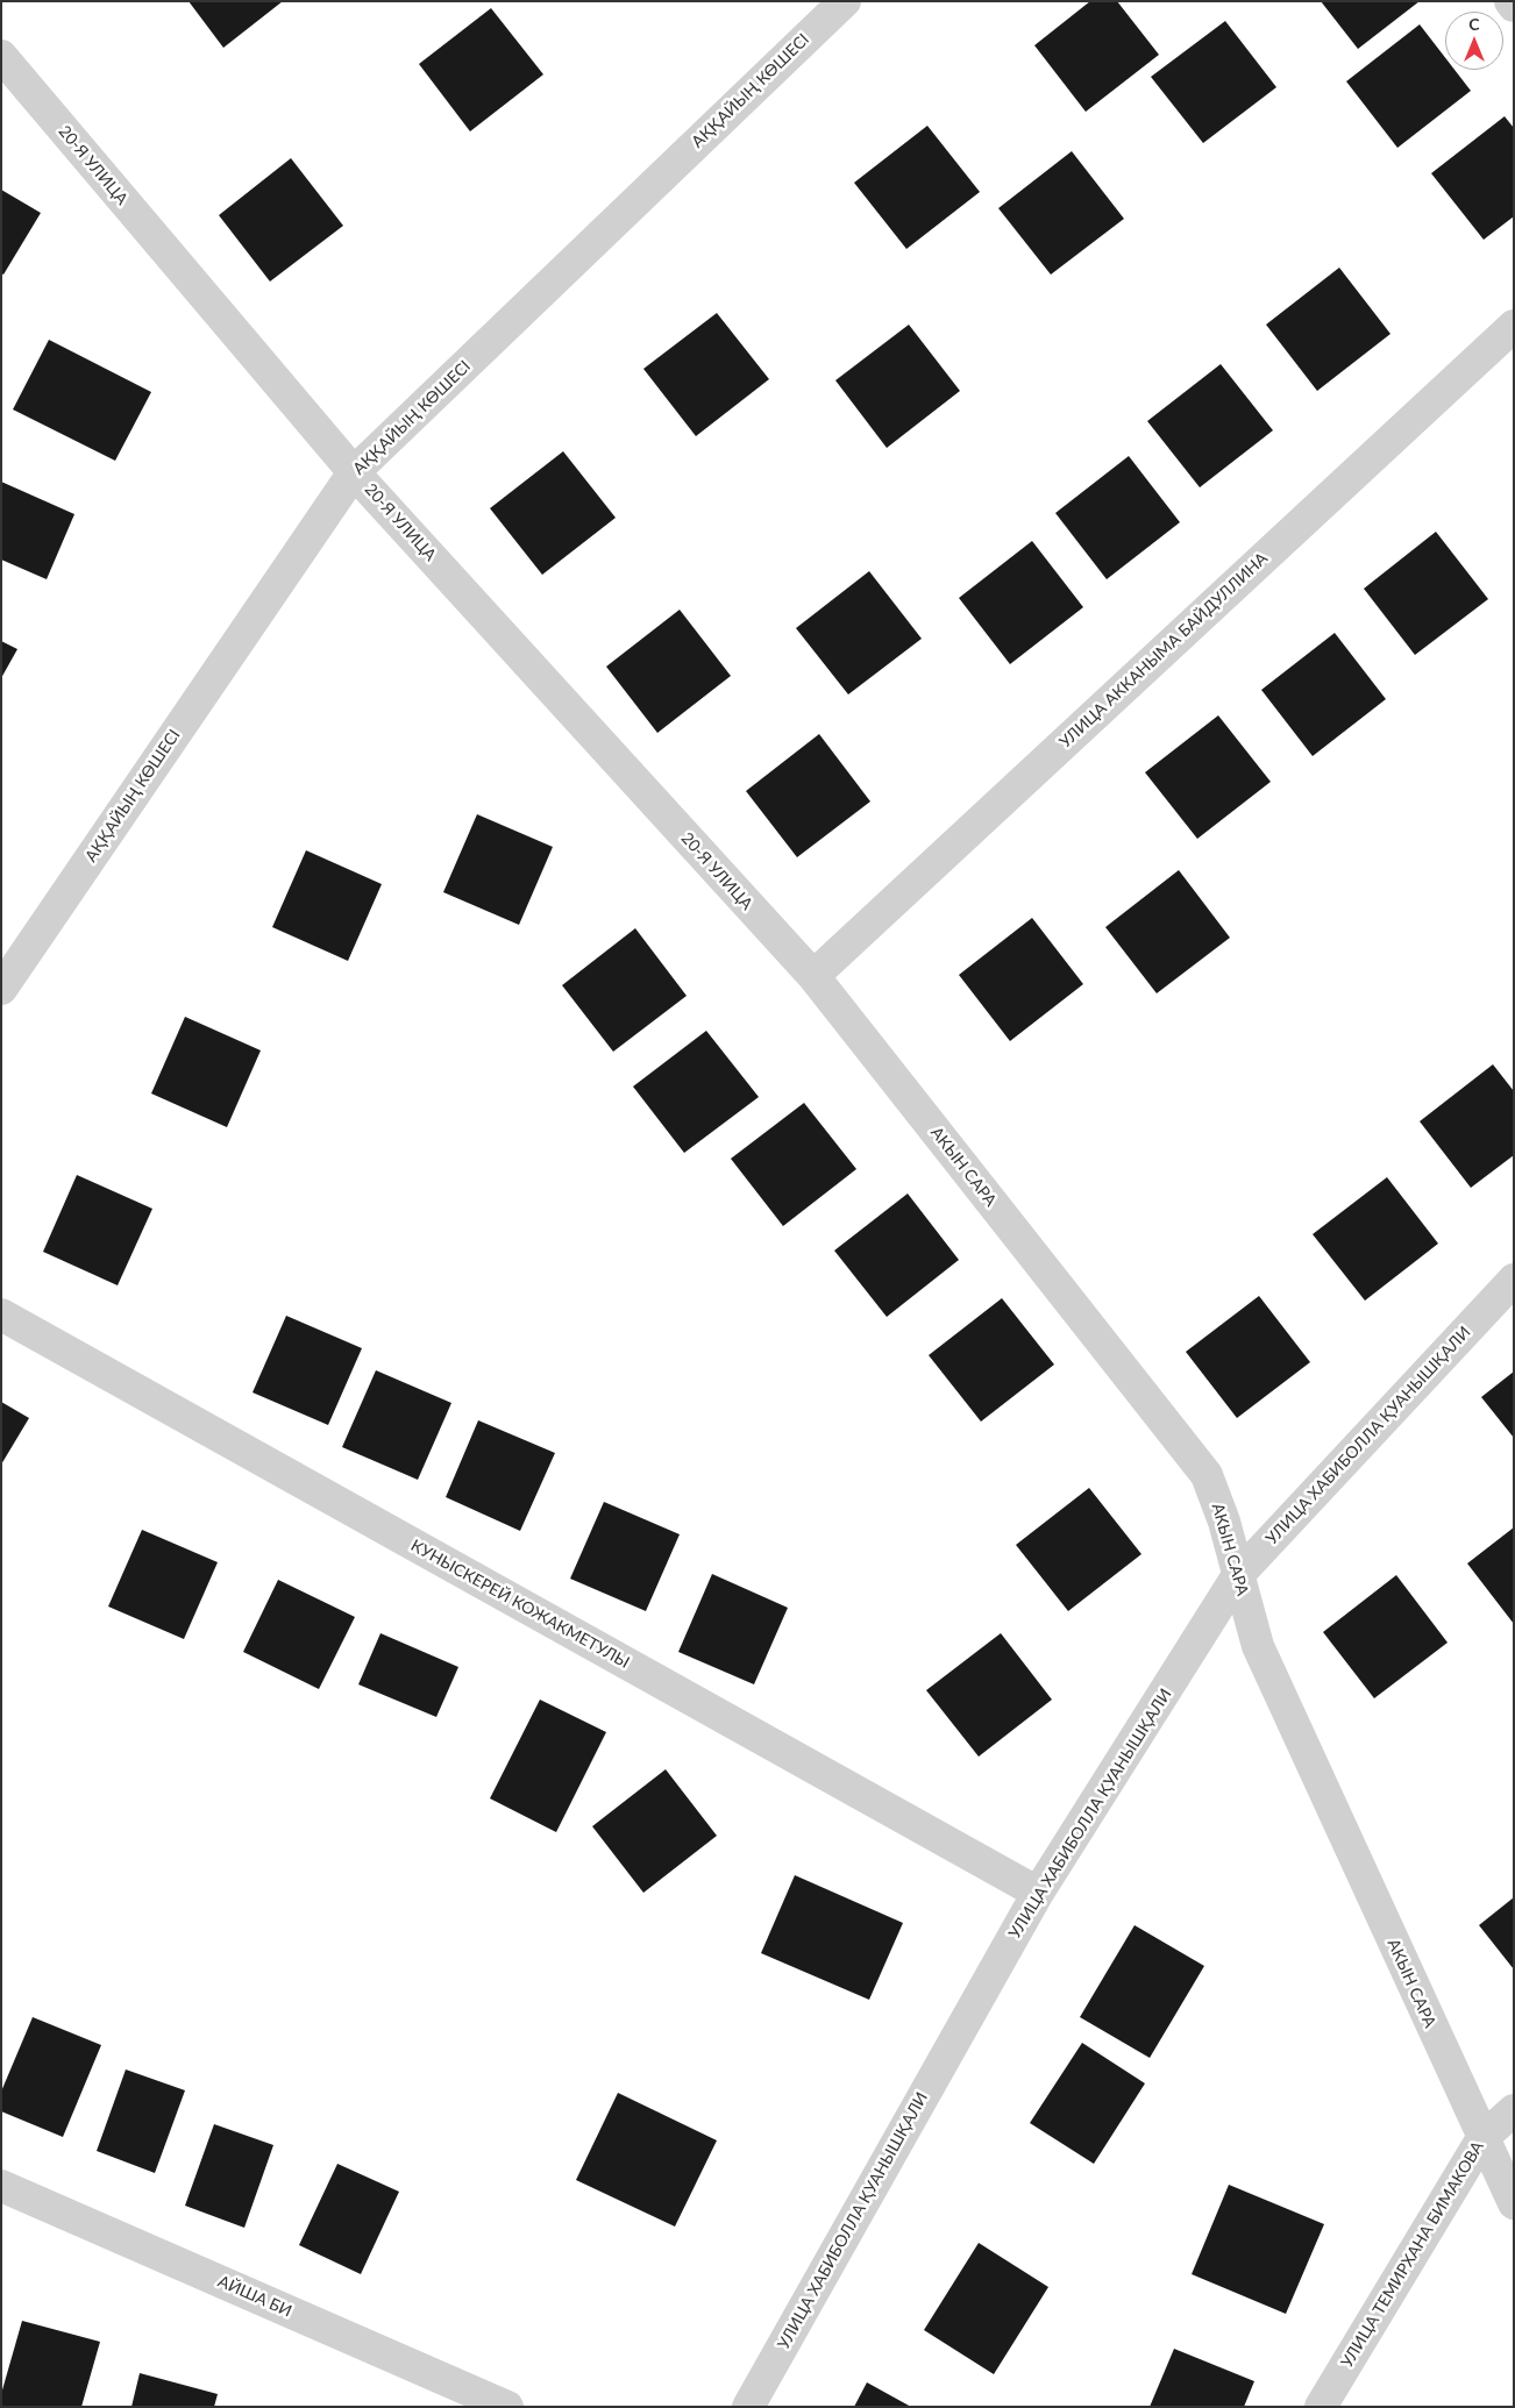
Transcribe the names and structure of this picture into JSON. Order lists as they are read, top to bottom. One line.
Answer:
{"streets":{"street":["АҚҚАЙЫҢ КӨШЕСІ","20-Я УЛИЦА","УЛИЦА АККАНЫМА БАЙДУЛЛИНА","АКЫН САРА","УЛИЦА ХАБИБОЛЛА ҚУАНЫШҚАЛИ","КУНЫСКЕРЕЙ КОЖАКМЕТУЛЫ","УЛИЦА ТЕМИРХАНА БИМАКОВА","АЙША БИ"]},"crossings":[["АҚҚАЙЫҢ КӨШЕСІ","20-Я УЛИЦА"],["20-Я УЛИЦА","УЛИЦА АККАНЫМА БАЙДУЛЛИНА"],["20-Я УЛИЦА","АКЫН САРА"],["УЛИЦА АККАНЫМА БАЙДУЛЛИНА","АКЫН САРА"],["АКЫН САРА","УЛИЦА ХАБИБОЛЛА ҚУАНЫШҚАЛИ"],["АКЫН САРА","УЛИЦА ТЕМИРХАНА БИМАКОВА"],["УЛИЦА ХАБИБОЛЛА ҚУАНЫШҚАЛИ","КУНЫСКЕРЕЙ КОЖАКМЕТУЛЫ"]],"north":"top"}
